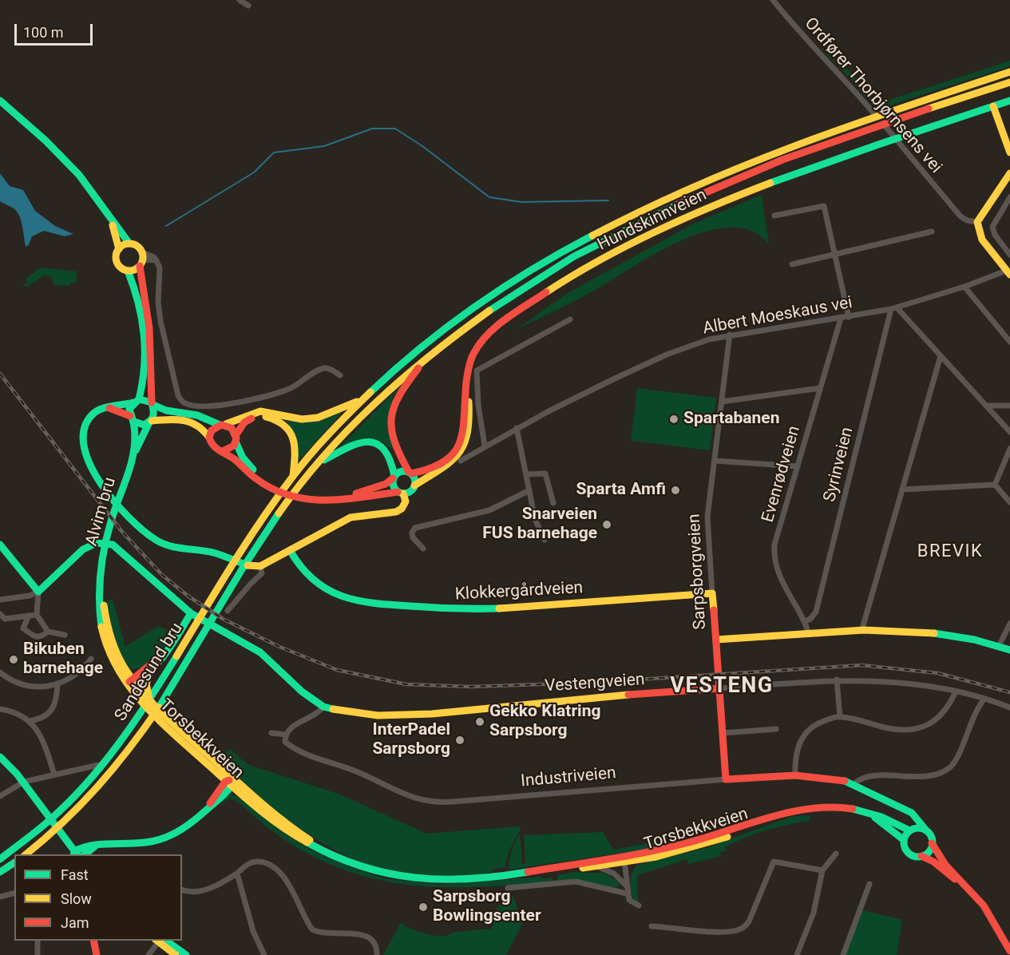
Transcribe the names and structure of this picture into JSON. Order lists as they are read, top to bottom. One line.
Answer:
{"streets":{"main road":["Hundskinnveien","Alvim bru","Sarpsborgveien","Klokkergårdveien","Sandesund bru","Vestengveien","Torsbekkveien","Industriveien"],"street":["Ordfører Thorbjørnsens vei","Albert Moeskaus vei","Syrinveien","Evenrødveien"]},"crossings":[["Albert Moeskaus vei","Syrinveien"],["Albert Moeskaus vei","Evenrødveien"],["Albert Moeskaus vei","Sarpsborgveien"],["Syrinveien","Evenrødveien"],["Alvim bru","Torsbekkveien"],["Sarpsborgveien","Klokkergårdveien"],["Sarpsborgveien","Vestengveien"],["Sarpsborgveien","Industriveien"],["Torsbekkveien","Industriveien"]],"districts":["BREVIK","VESTENG"],"places":["Spartabanen","Sparta Amfi","Snarveien FUS barnehage","Bikuben barnehage","Gekko Klatring Sarpsborg","InterPadel Sarpsborg","Sarpsborg Bowlingsenter"],"legend":["Fast","Slow","Jam"],"scale_bar":"100 m"}
